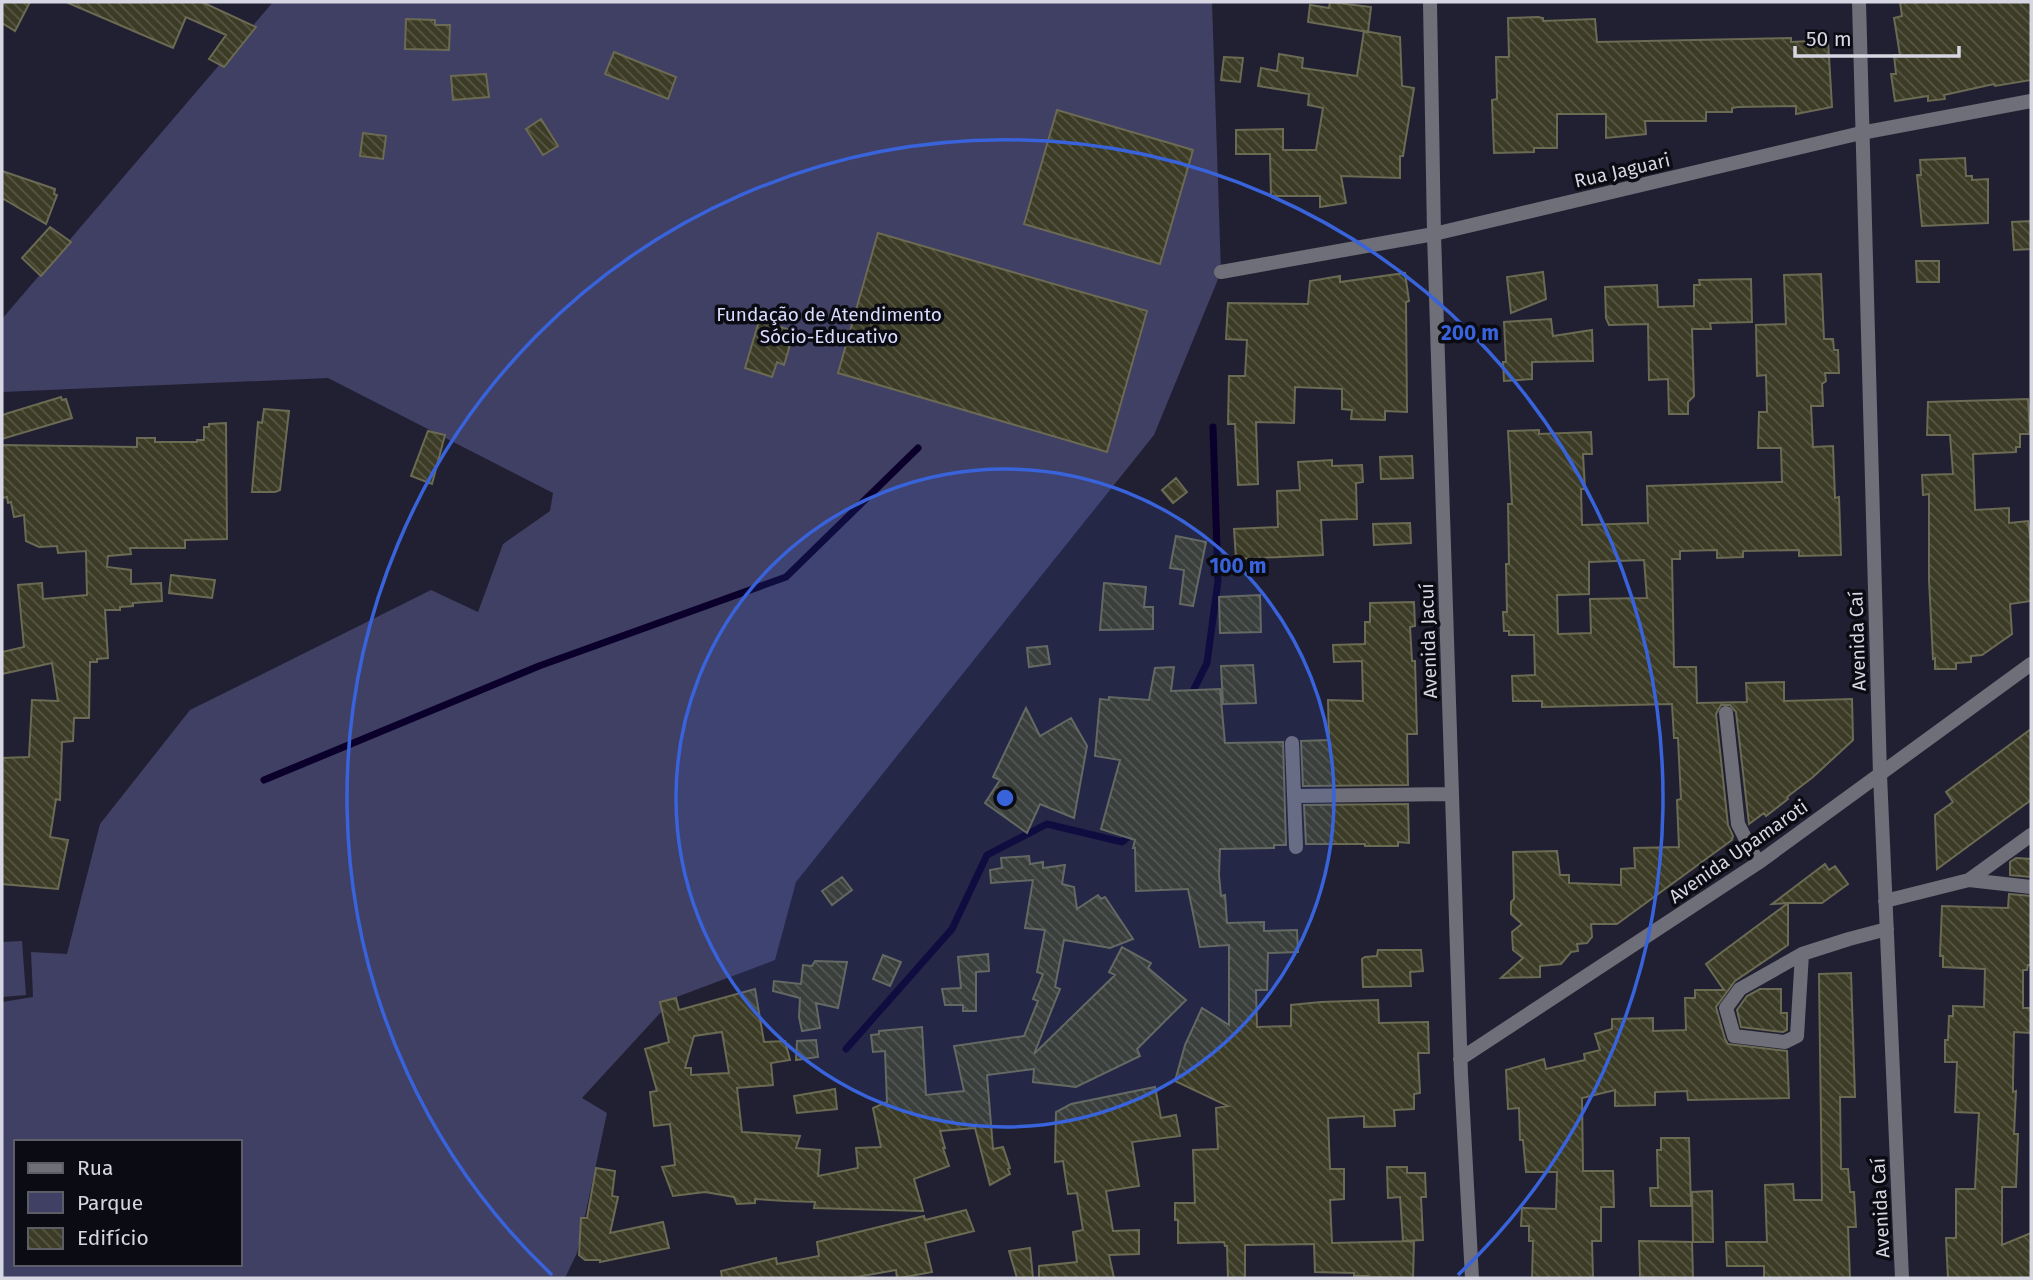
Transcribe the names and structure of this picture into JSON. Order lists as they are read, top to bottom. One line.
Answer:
{"streets":{"street":["Rua Jaguari","Avenida Jacuí","Avenida Caí","Avenida Upamaroti"]},"crossings":[["Rua Jaguari","Avenida Jacuí"],["Rua Jaguari","Avenida Caí"],["Avenida Jacuí","Avenida Upamaroti"],["Avenida Caí","Avenida Upamaroti"]],"parks":["Fundação de Atendimento Sócio-Educativo"],"legend":["Rua","Parque","Edifício"],"scale_bar":"50 m","rings":["200 m","100 m"]}
